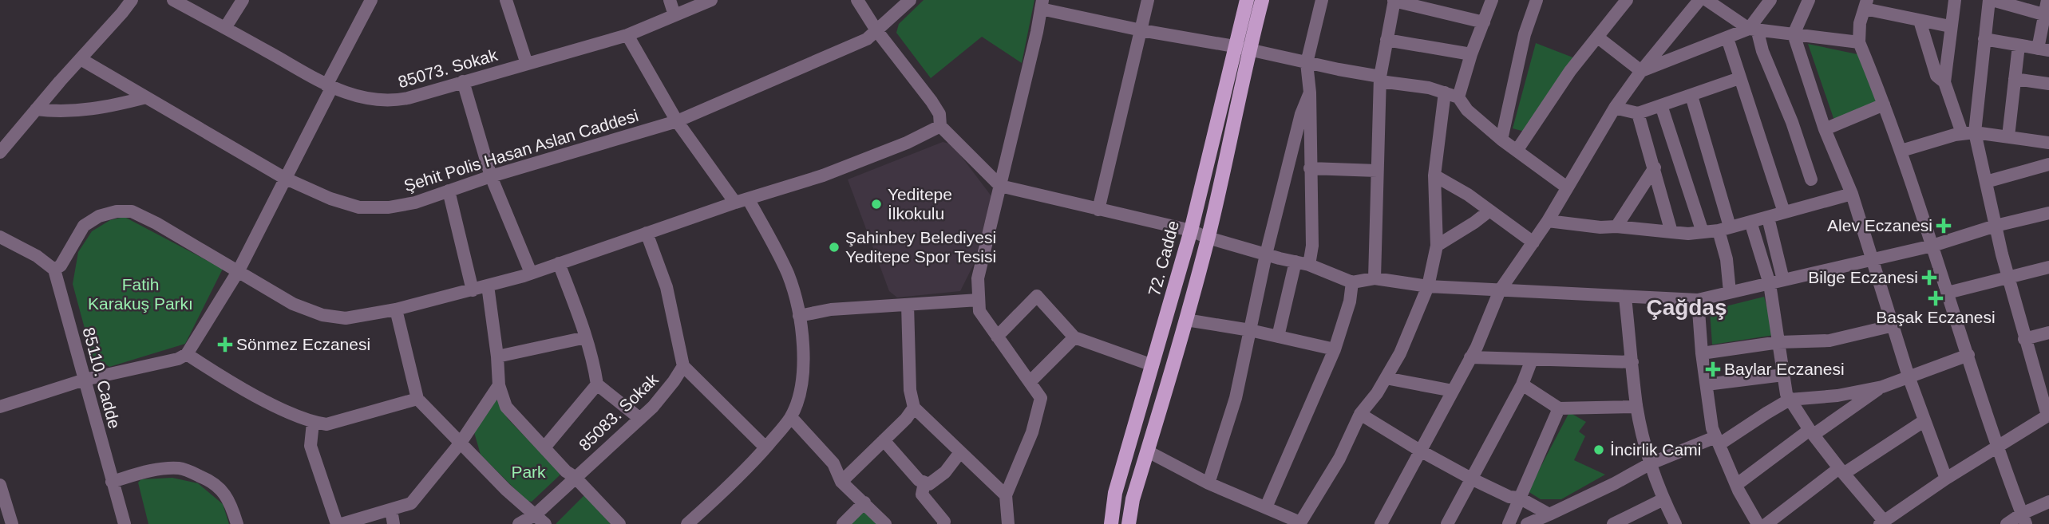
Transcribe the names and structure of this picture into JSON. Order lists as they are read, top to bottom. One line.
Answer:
{"streets":{"main road":["72. Cadde"],"street":["85073. Sokak","Şehit Polis Hasan Aslan Caddesi","85110. Cadde","85083. Sokak"]},"districts":["Çağdaş"],"parks":["Fatih Karakuş Parkı","Park"],"places":{"other":["Yeditepe İlkokulu","Şahinbey Belediyesi Yeditepe Spor Tesisi","İncirlik Cami"],"health":["Alev Eczanesi","Bilge Eczanesi","Başak Eczanesi","Sönmez Eczanesi","Baylar Eczanesi"]}}
